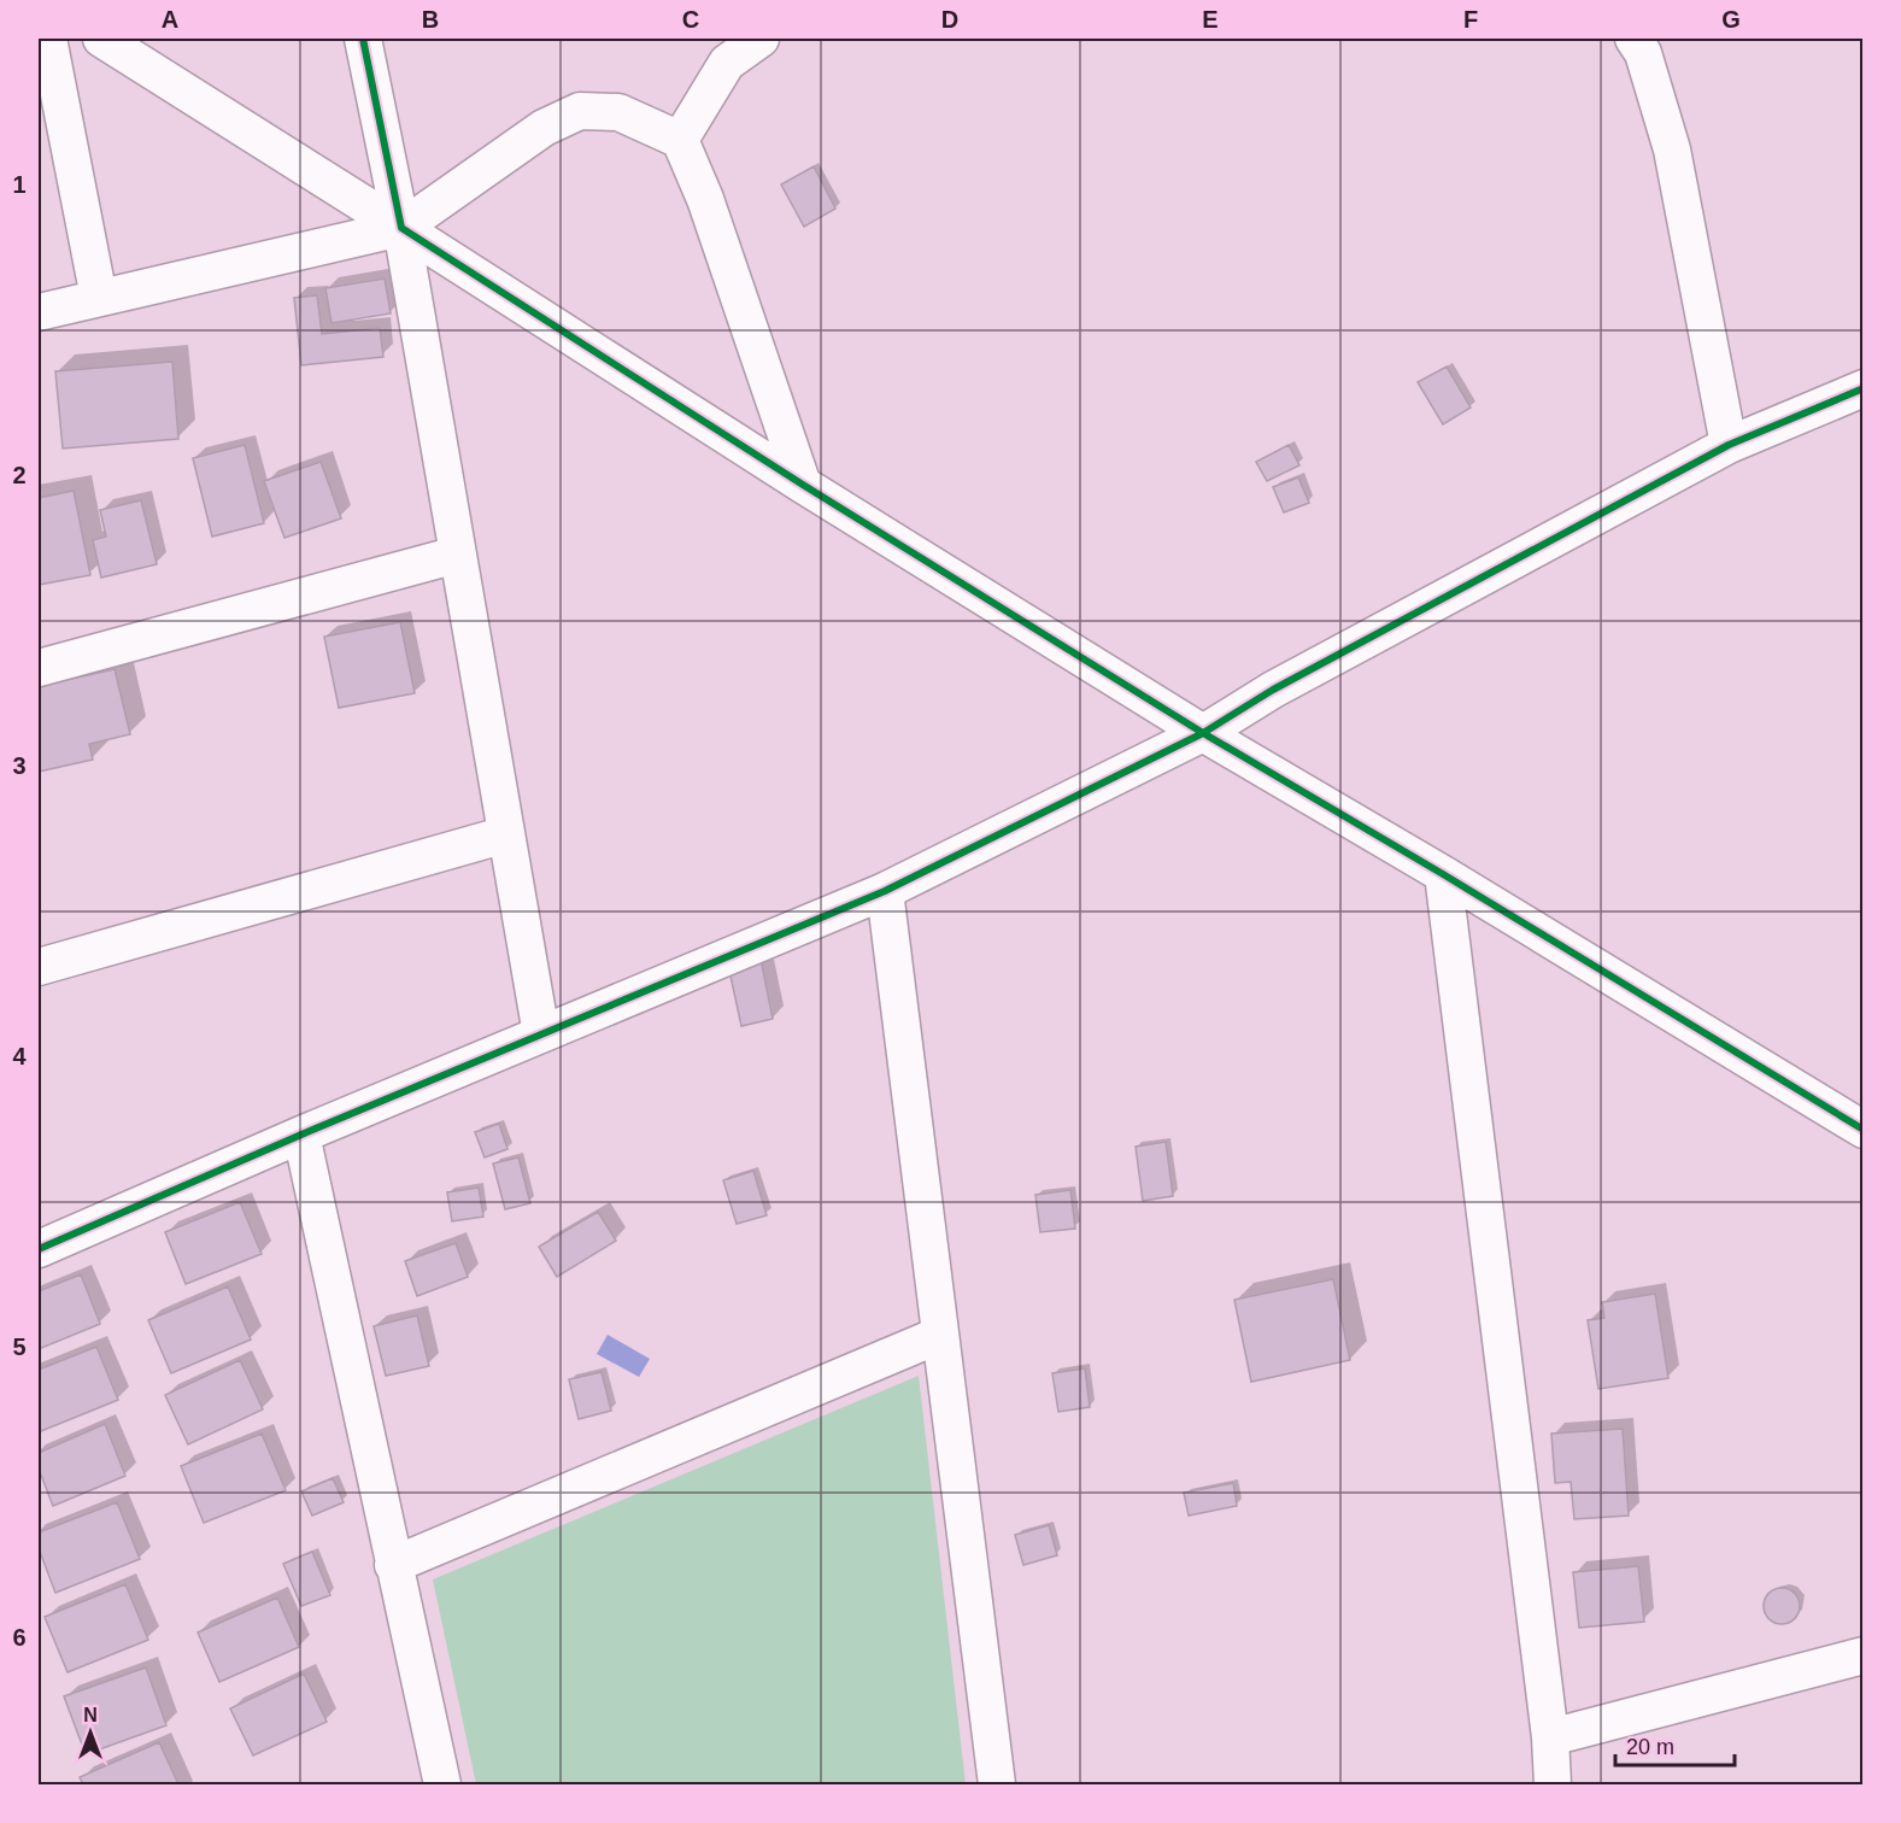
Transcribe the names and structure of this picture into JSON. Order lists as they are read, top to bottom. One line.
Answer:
{"scale_bar":"20 m","north":"top","grid":{"columns":["A","B","C","D","E","F","G"],"rows":["1","2","3","4","5","6"]}}
